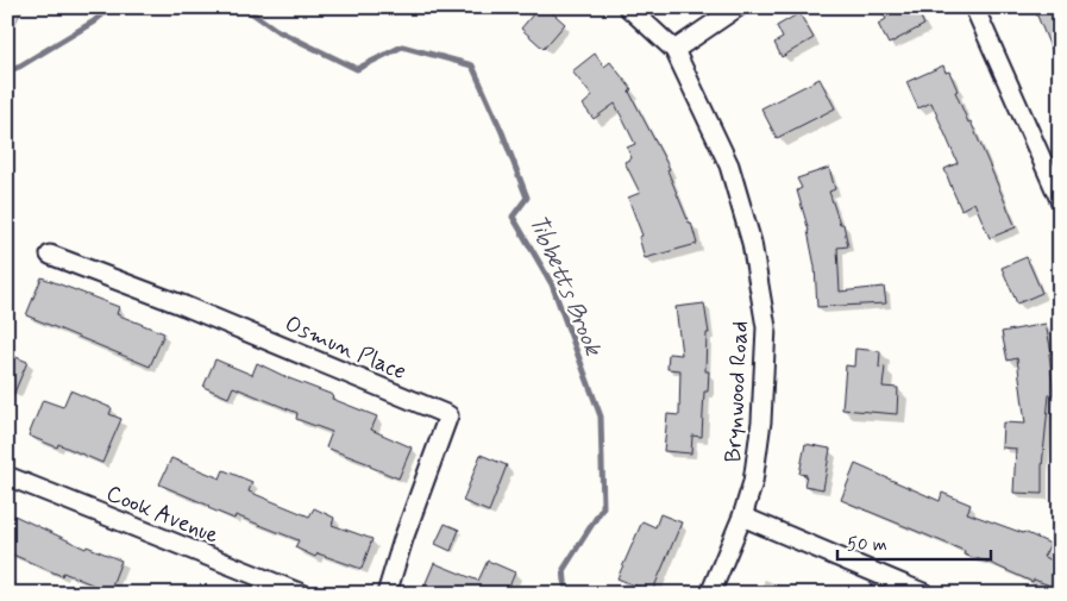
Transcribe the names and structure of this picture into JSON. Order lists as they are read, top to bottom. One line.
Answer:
{"streets":{"street":["Osmun Place","Brynwood Road","Cook Avenue"]},"water":["Tibbetts Brook"],"scale_bar":"50 m"}
